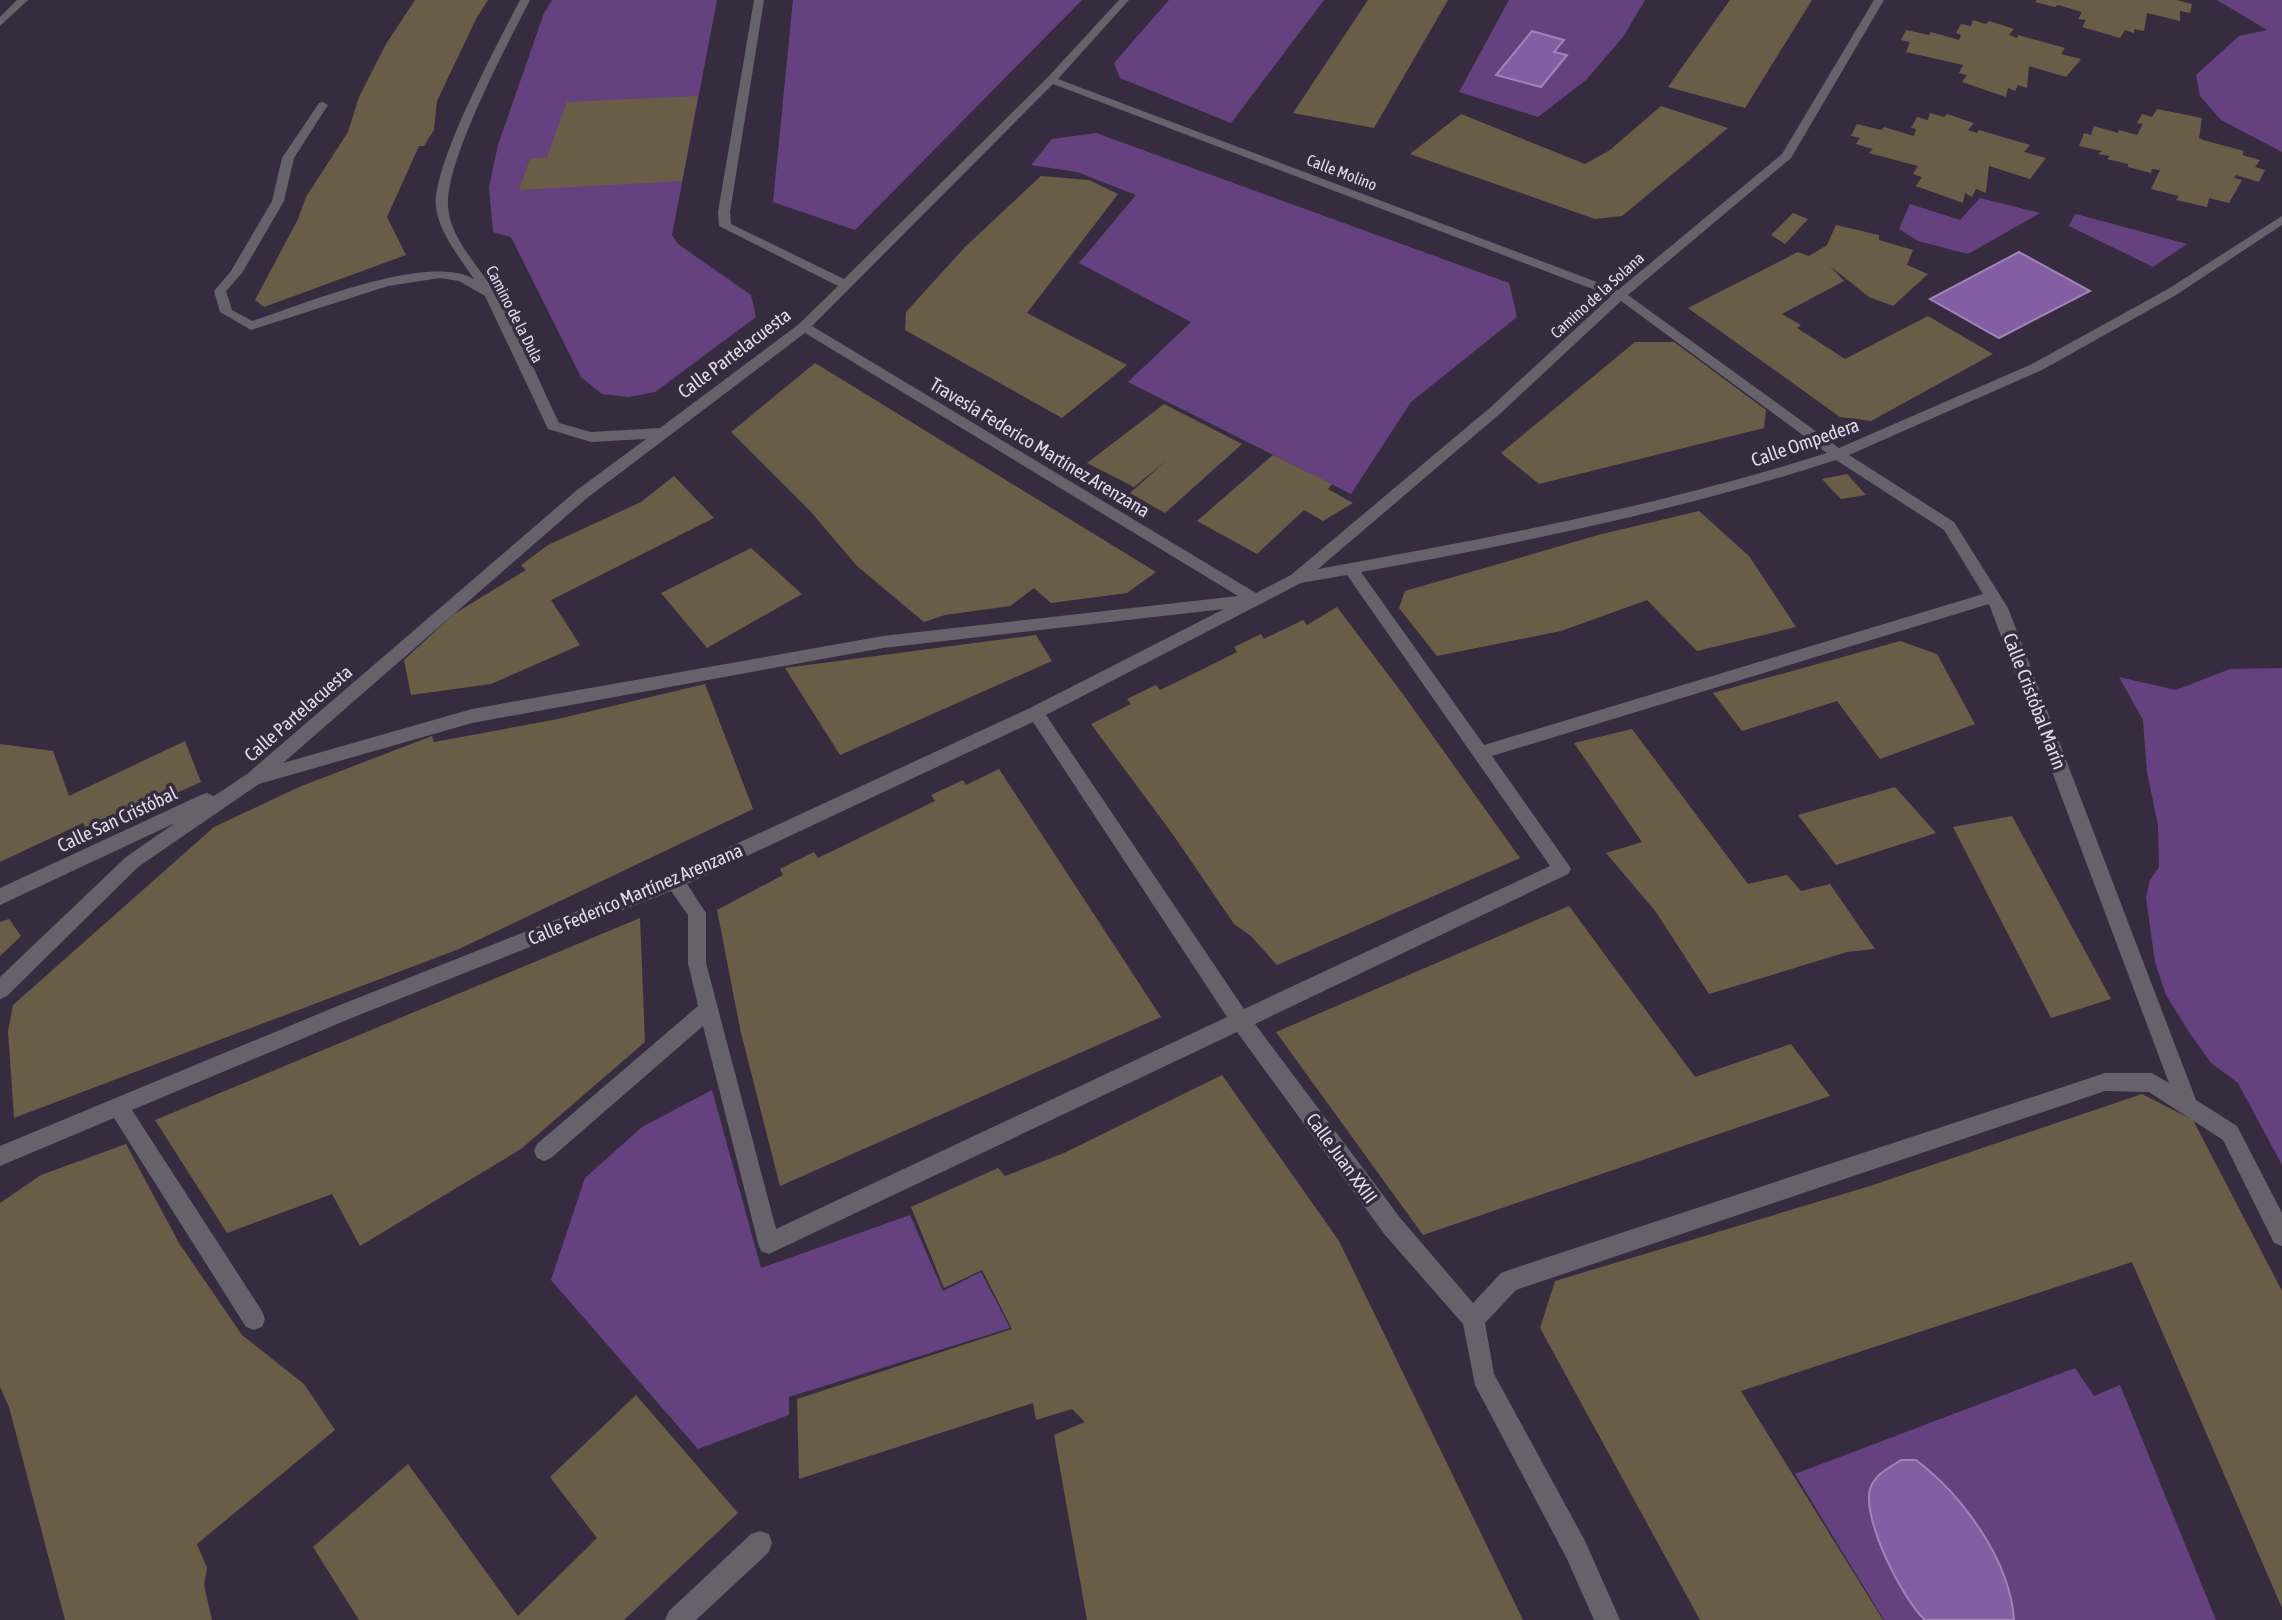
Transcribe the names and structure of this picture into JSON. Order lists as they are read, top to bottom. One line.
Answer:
{"streets":{"street":["Calle Molino","Camino de la Solana","Camino de la Dula","Calle Partelacuesta","Calle Ompedera","Travesía Federico Martínez Arenzana","Calle Cristóbal Marín","Calle San Cristóbal","Calle Federico Martínez Arenzana","Calle Juan XXIII"]},"crossings":[["Calle Molino","Camino de la Solana"],["Calle Molino","Calle Partelacuesta"],["Calle Molino","Calle Cristóbal Marín"],["Camino de la Solana","Calle Ompedera"],["Camino de la Solana","Calle Cristóbal Marín"],["Camino de la Solana","Calle Federico Martínez Arenzana"],["Camino de la Dula","Calle Partelacuesta"],["Calle Partelacuesta","Travesía Federico Martínez Arenzana"],["Calle Partelacuesta","Calle San Cristóbal"],["Calle Partelacuesta","Calle Federico Martínez Arenzana"],["Calle Ompedera","Calle Cristóbal Marín"],["Calle Ompedera","Calle Federico Martínez Arenzana"],["Travesía Federico Martínez Arenzana","Calle Federico Martínez Arenzana"],["Calle Federico Martínez Arenzana","Calle Juan XXIII"]]}
